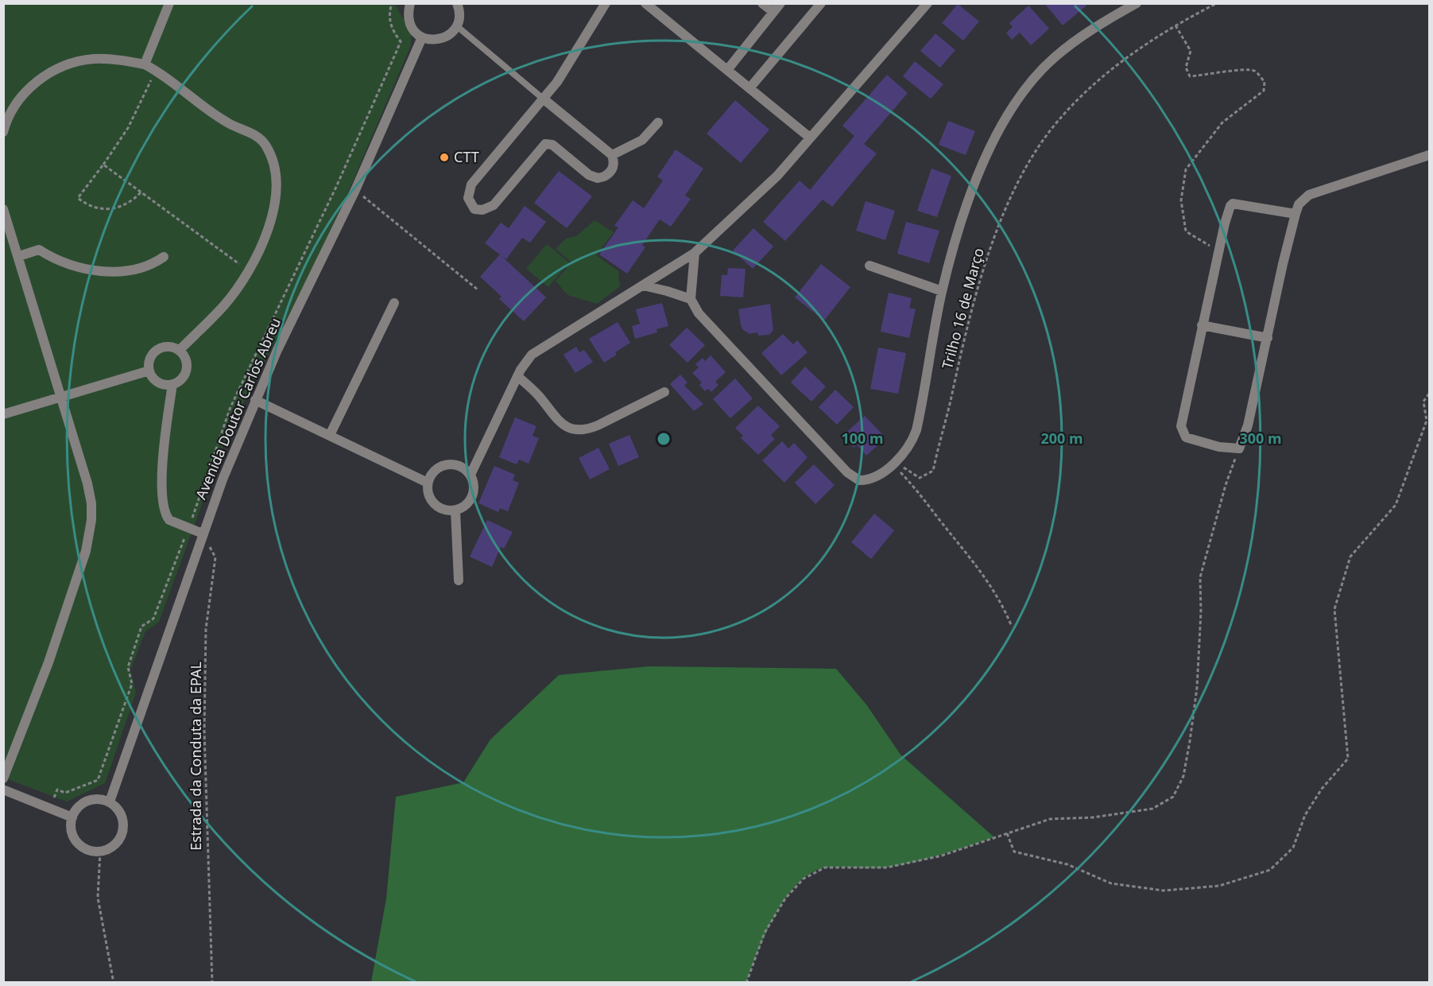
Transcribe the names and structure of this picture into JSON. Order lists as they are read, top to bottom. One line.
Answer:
{"streets":{"street":["Avenida Doutor Carlos Abreu"],"path":["Trilho 16 de Março","Estrada da Conduta da EPAL"]},"crossings":[["Avenida Doutor Carlos Abreu","Estrada da Conduta da EPAL"]],"places":["CTT"],"rings":["100 m","200 m","300 m"]}
